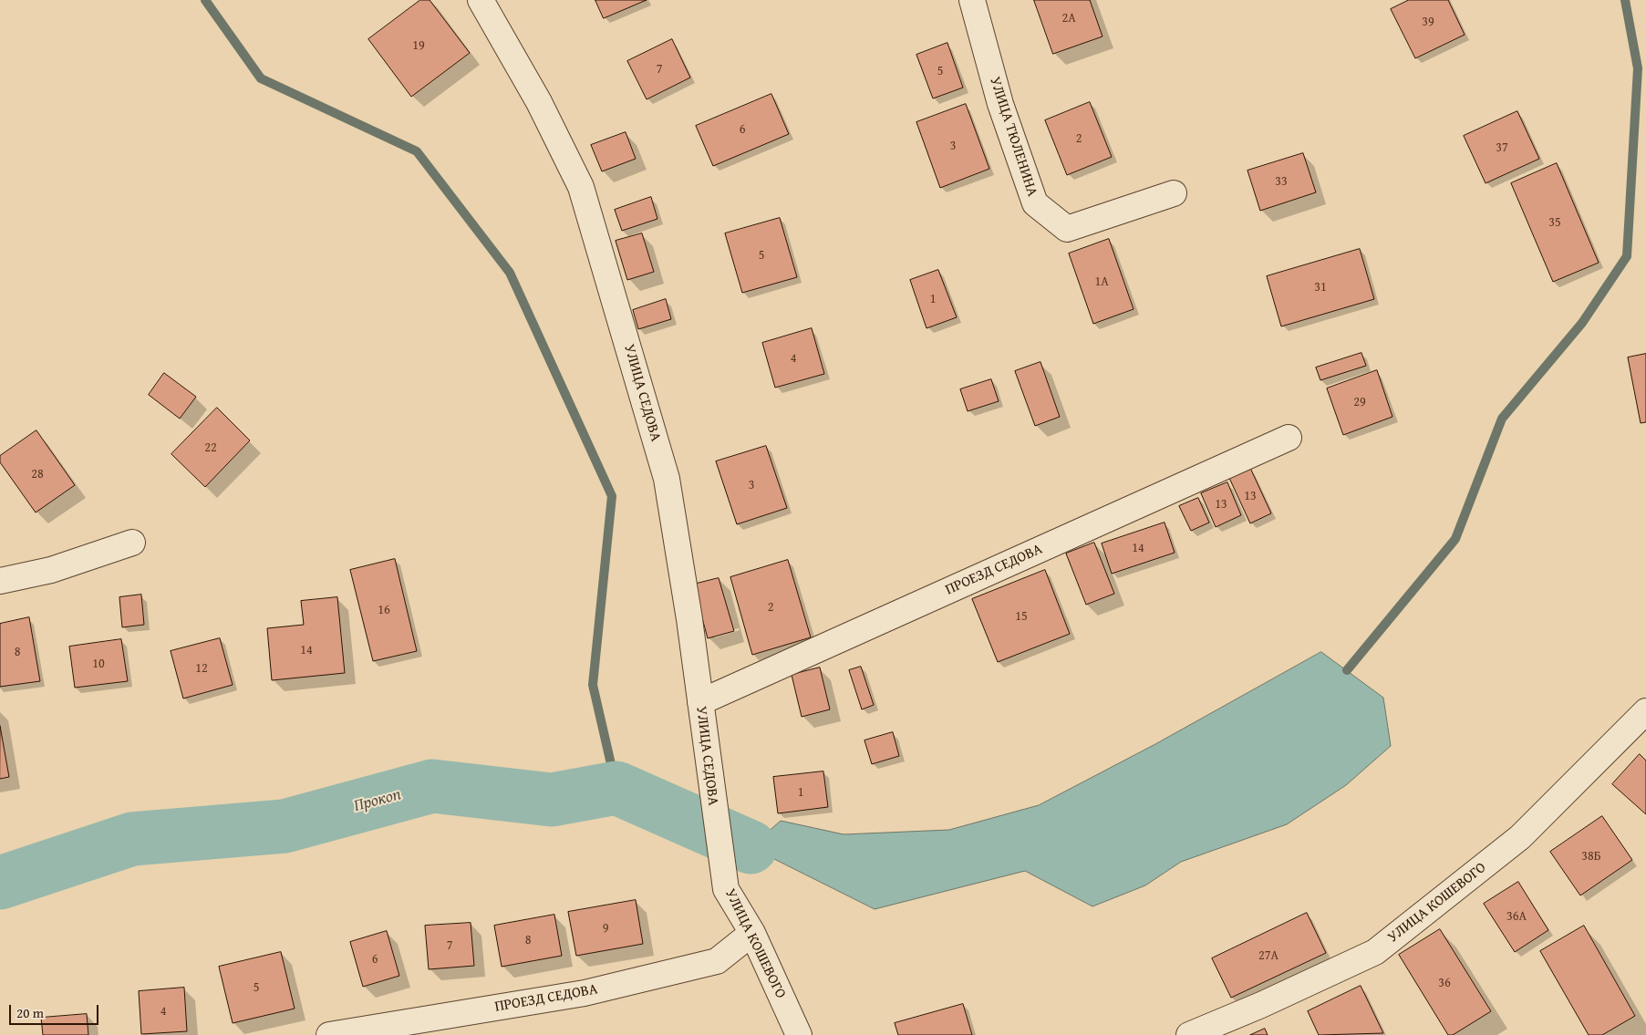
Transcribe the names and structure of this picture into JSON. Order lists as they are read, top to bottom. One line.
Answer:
{"streets":{"street":["УЛИЦА ТЮЛЕНИНА","УЛИЦА СЕДОВА","ПРОЕЗД СЕДОВА","УЛИЦА КОШЕВОГО"]},"crossings":[["УЛИЦА СЕДОВА","ПРОЕЗД СЕДОВА"],["УЛИЦА СЕДОВА","УЛИЦА КОШЕВОГО"],["ПРОЕЗД СЕДОВА","УЛИЦА КОШЕВОГО"]],"water":["Прокоп"],"house_numbers":["2А","39","19","7","5","6","2","3","37","33","35","5","1А","31","1","4","29","22","28","3","13","13","14","2","16","15","14","8","10","12","1","38Б","36А","9","8","7","27А","6","36","5","4"],"scale_bar":"20 m"}
